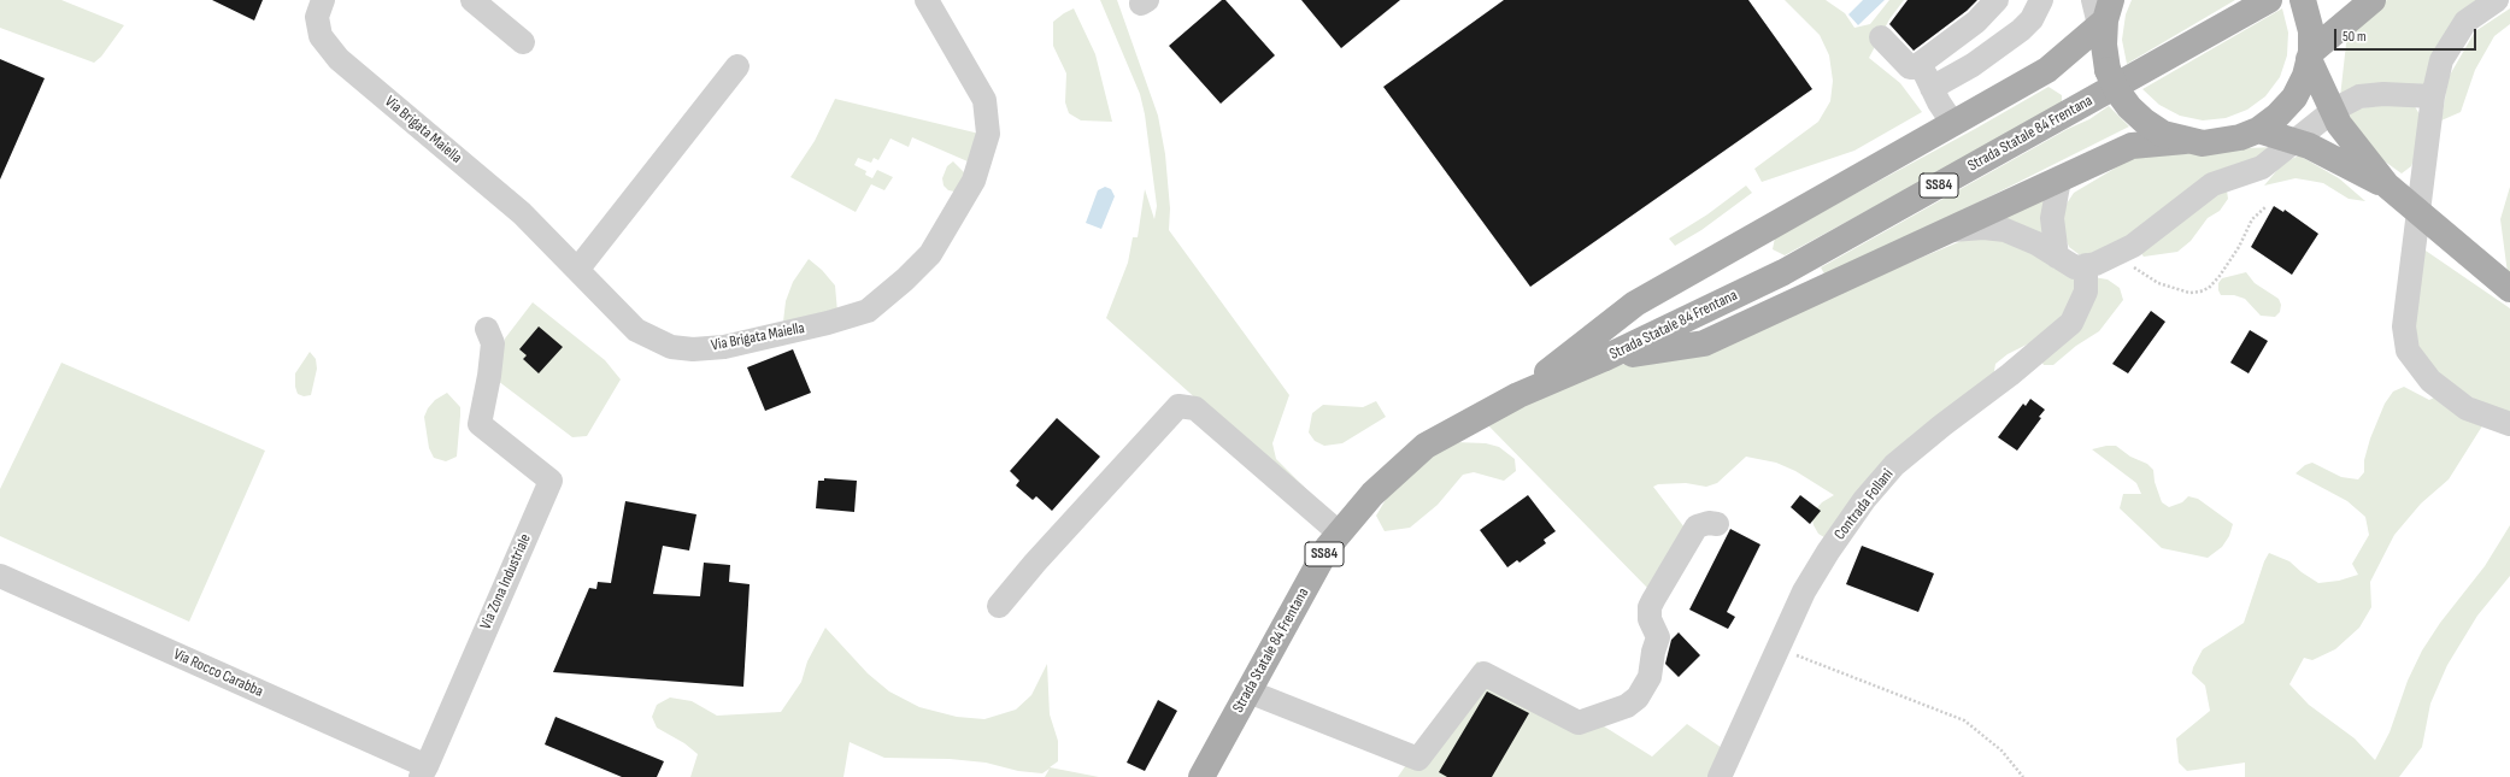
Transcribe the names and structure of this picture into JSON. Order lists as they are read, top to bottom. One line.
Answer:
{"streets":{"main road":["Strada Statale 84 Frentana","SS84"],"street":["Via Brigata Maiella","Contrada Follani","Via Zona Industriale","Via Rocco Carabba"]},"crossings":[["Via Zona Industriale","Via Rocco Carabba"]],"scale_bar":"50 m"}
